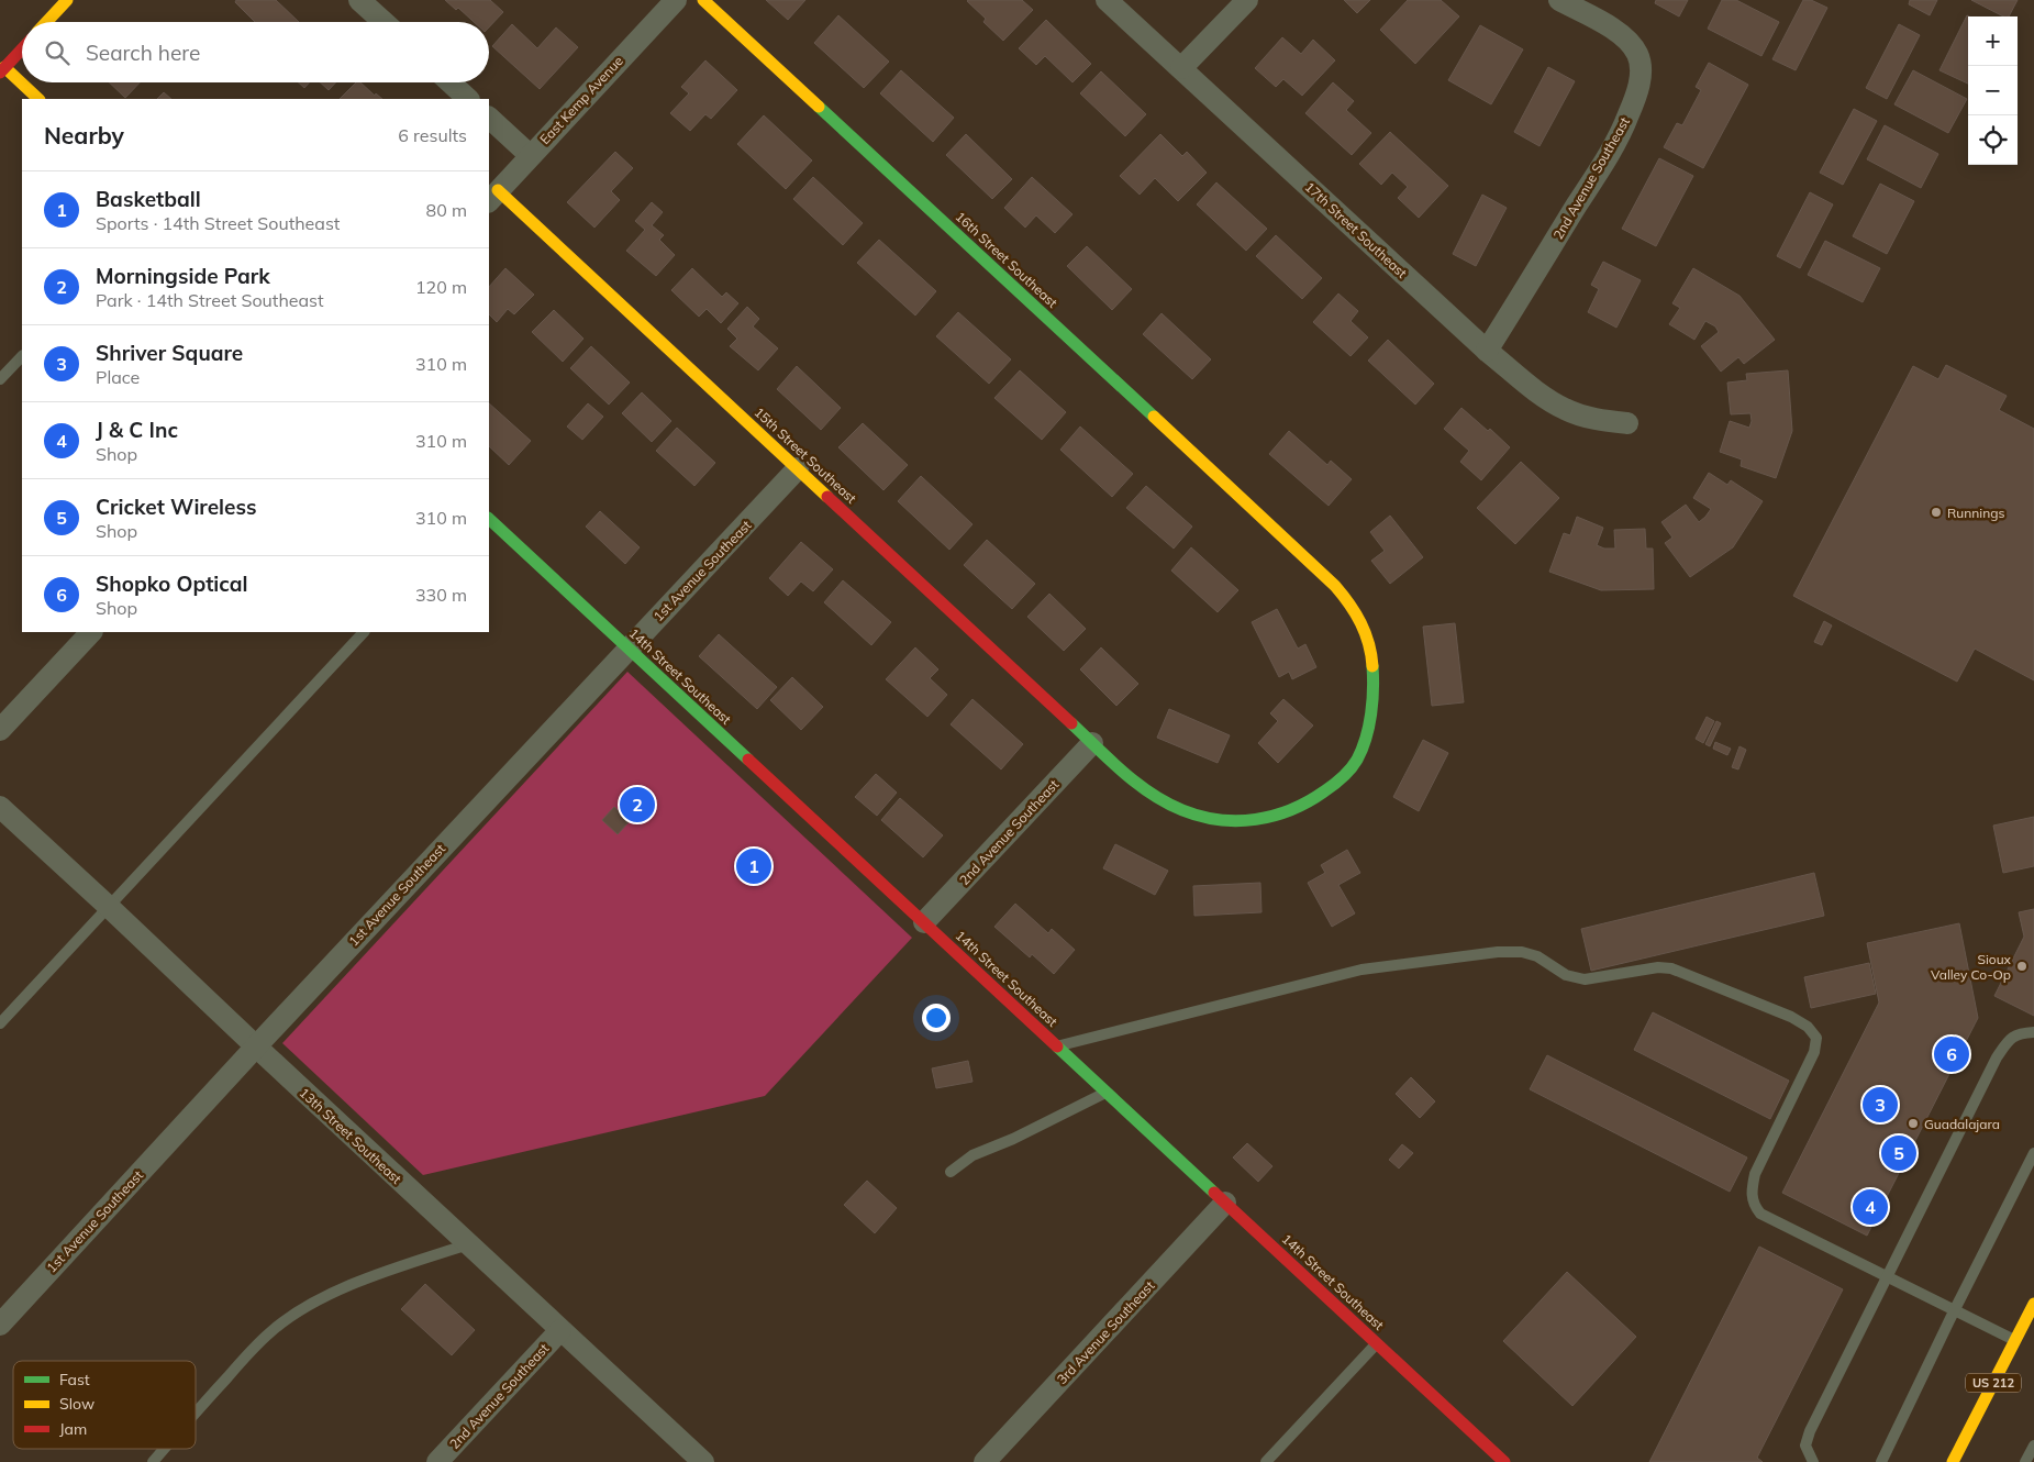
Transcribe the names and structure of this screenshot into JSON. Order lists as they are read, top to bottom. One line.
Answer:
{"streets":{"street":["East Kemp Avenue","2nd Avenue Southeast","17th Street Southeast","16th Street Southeast","15th Street Southeast","1st Avenue Southeast","14th Street Southeast","13th Street Southeast","3rd Avenue Southeast","US 212"]},"crossings":[["East Kemp Avenue","15th Street Southeast"],["2nd Avenue Southeast","17th Street Southeast"],["2nd Avenue Southeast","15th Street Southeast"],["2nd Avenue Southeast","14th Street Southeast"],["2nd Avenue Southeast","13th Street Southeast"],["16th Street Southeast","15th Street Southeast"],["15th Street Southeast","1st Avenue Southeast"],["1st Avenue Southeast","14th Street Southeast"],["1st Avenue Southeast","13th Street Southeast"],["14th Street Southeast","3rd Avenue Southeast"]],"places":["Runnings","Sioux Valley Co-Op","Guadalajara"],"legend":["Fast","Slow","Jam"],"page":{"map_buttons":["+","−"],"search":"Search here","heading":["Nearby","6 results"],"list":[{"mark":"1","name":"Basketball","note":"Sports · 14th Street Southeast","value":"80 m"},{"mark":"2","name":"Morningside Park","note":"Park · 14th Street Southeast","value":"120 m"},{"mark":"3","name":"Shriver Square","note":"Place","value":"310 m"},{"mark":"4","name":"J & C Inc","note":"Shop","value":"310 m"},{"mark":"5","name":"Cricket Wireless","note":"Shop","value":"310 m"},{"mark":"6","name":"Shopko Optical","note":"Shop","value":"330 m"}],"pins":["2","1","6","3","5","4"]}}
